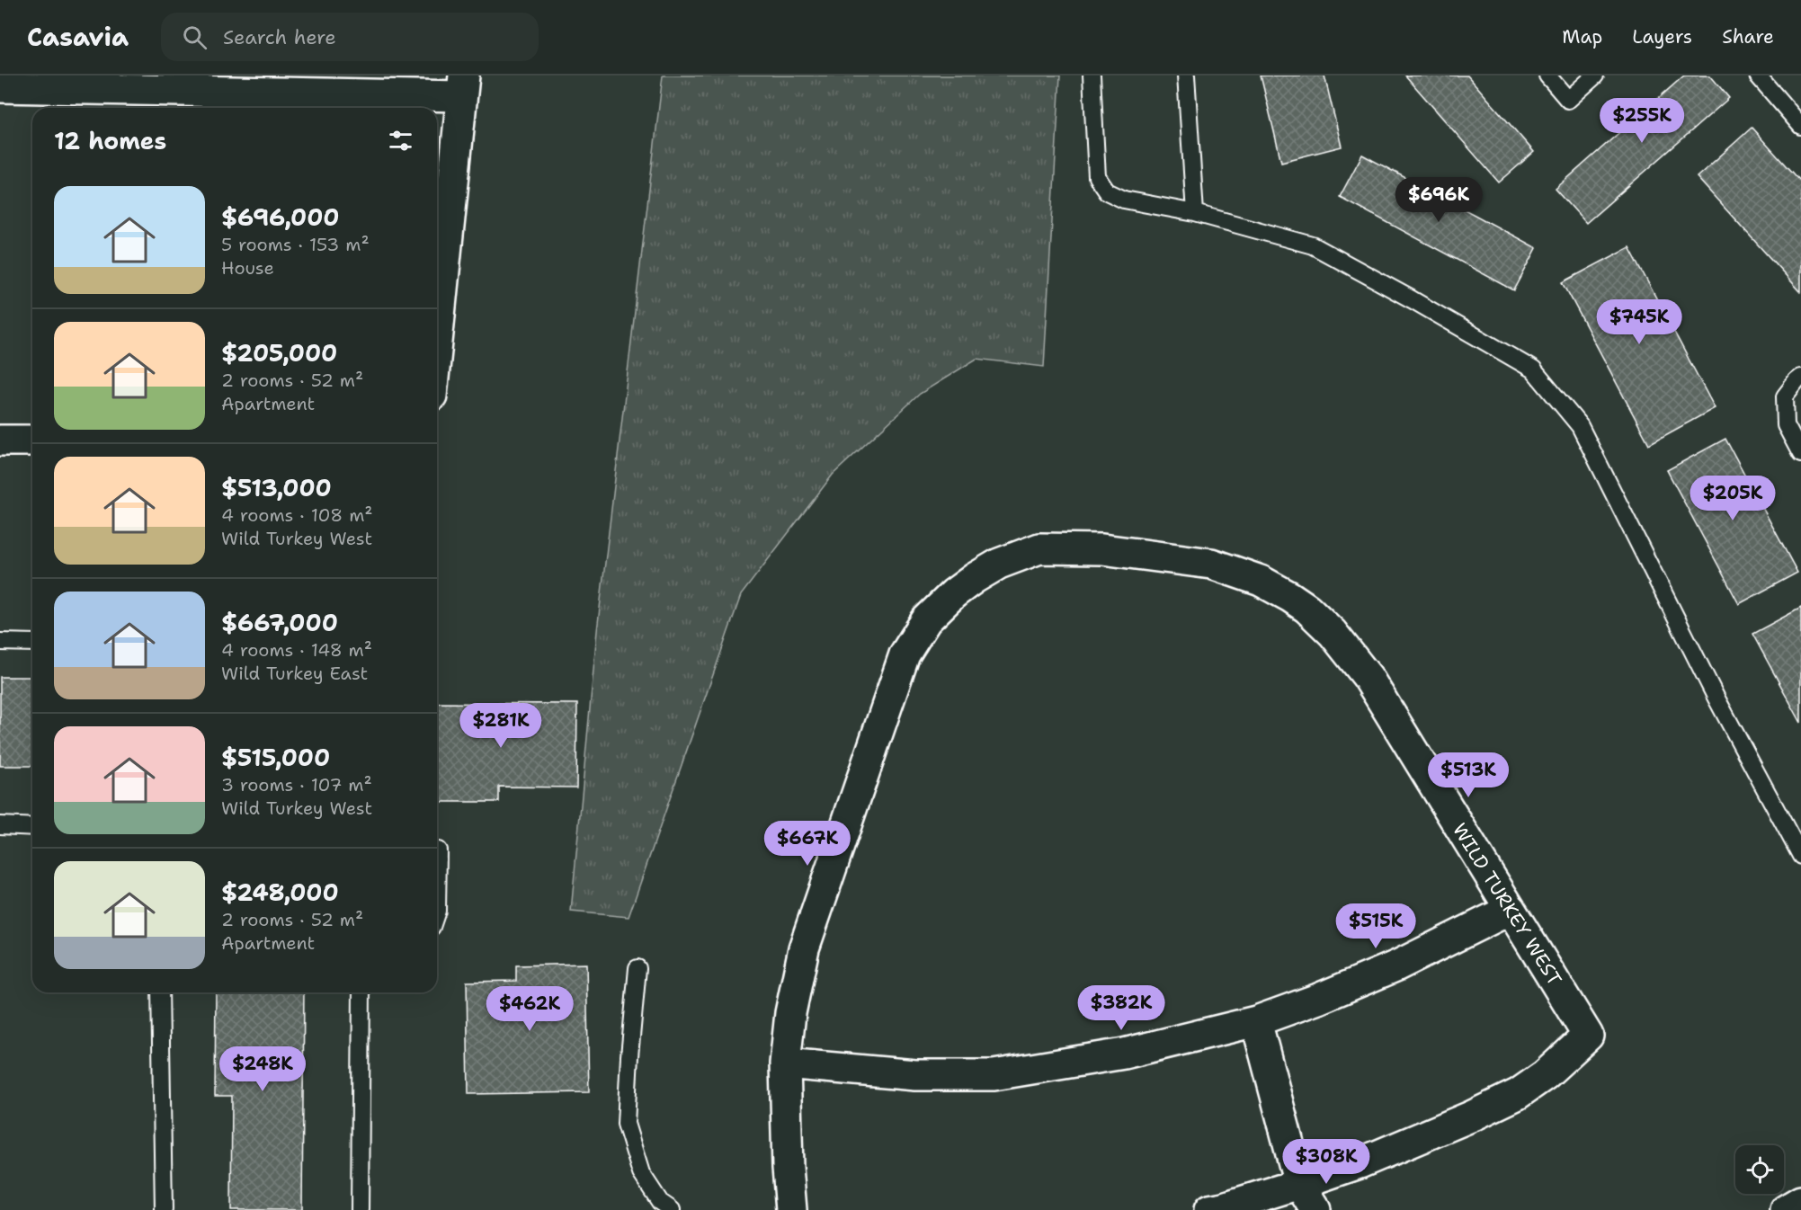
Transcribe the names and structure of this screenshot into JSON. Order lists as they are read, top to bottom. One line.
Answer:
{"streets":{"street":["WILD TURKEY WEST"]},"page":{"header":"Casavia","search":"Search here","nav":["Map","Layers","Share"],"price":["$255K","$696K","$745K","$205K","$281K","$513K","$667K","$515K","$382K","$462K","$248K","$308K"],"heading":"12 homes","list":[{"name":"$696,000","note":"5 rooms · 153 m² · House"},{"name":"$205,000","note":"2 rooms · 52 m² · Apartment"},{"name":"$513,000","note":"4 rooms · 108 m² · Wild Turkey West"},{"name":"$667,000","note":"4 rooms · 148 m² · Wild Turkey East"},{"name":"$515,000","note":"3 rooms · 107 m² · Wild Turkey West"},{"name":"$248,000","note":"2 rooms · 52 m² · Apartment"}]}}
